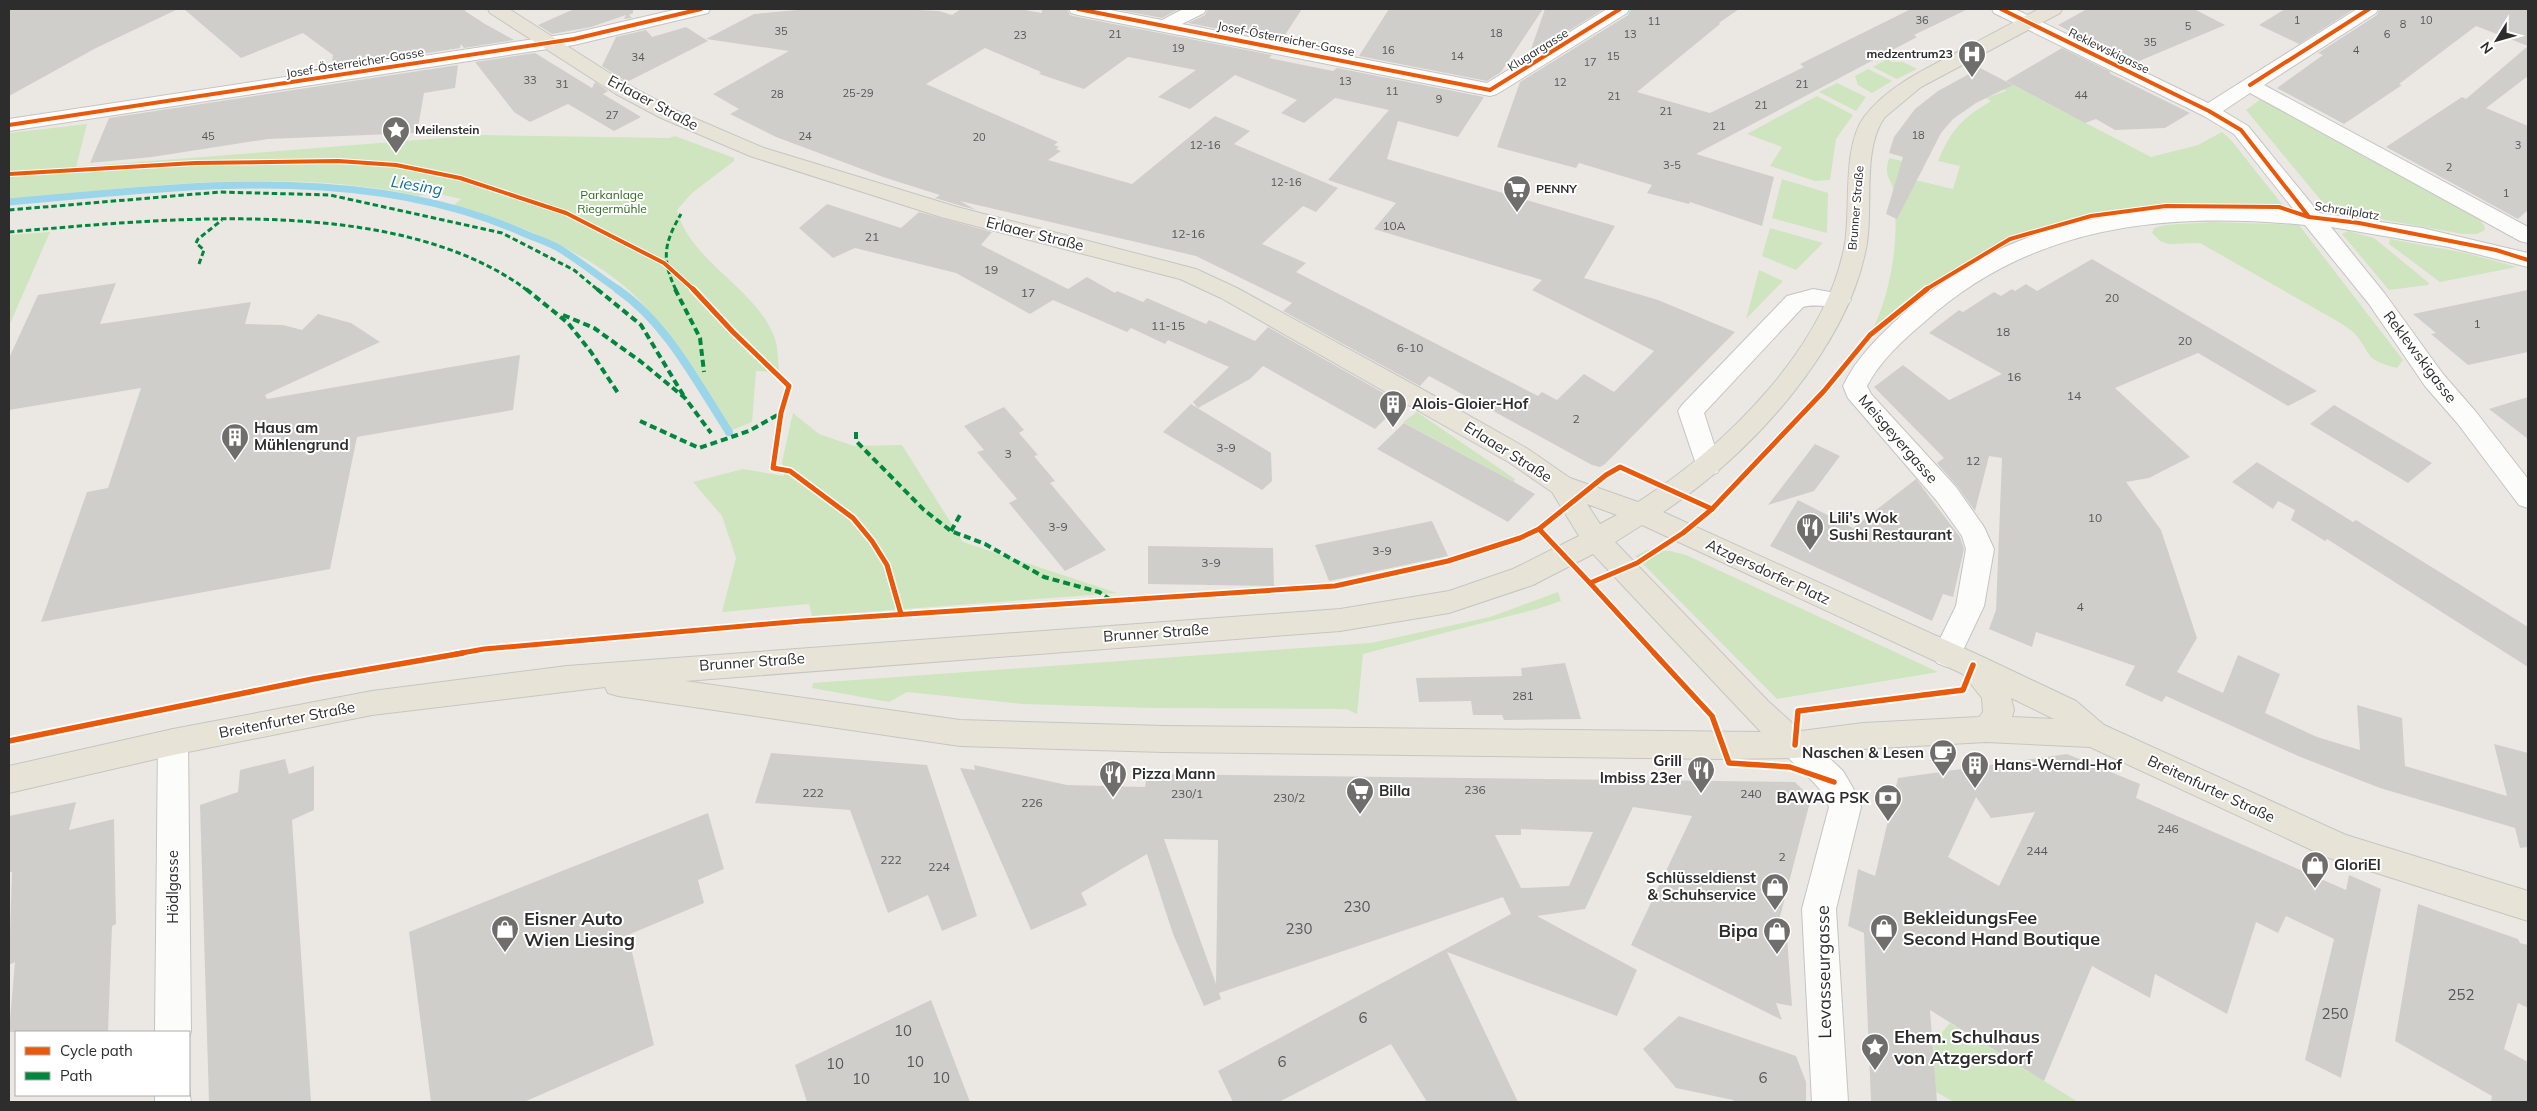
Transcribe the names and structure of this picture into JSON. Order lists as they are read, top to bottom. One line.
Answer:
{"streets":{"main road":["Erlaaer Straße","Brunner Straße","Atzgersdorfer Platz","Breitenfurter Straße"],"street":["Josef-Österreicher-Gasse","Klugargasse","Reklewskigasse","Schrailplatz","Meisgeyergasse","Hödlgasse","Levasseurgasse"]},"crossings":[["Josef-Österreicher-Gasse","Klugargasse"],["Josef-Österreicher-Gasse","Erlaaer Straße"],["Reklewskigasse","Brunner Straße"],["Reklewskigasse","Schrailplatz"],["Reklewskigasse","Meisgeyergasse"],["Erlaaer Straße","Atzgersdorfer Platz"],["Brunner Straße","Atzgersdorfer Platz"],["Brunner Straße","Breitenfurter Straße"],["Schrailplatz","Meisgeyergasse"],["Meisgeyergasse","Atzgersdorfer Platz"],["Atzgersdorfer Platz","Breitenfurter Straße"],["Breitenfurter Straße","Hödlgasse"],["Breitenfurter Straße","Levasseurgasse"]],"water":["Liesing"],"parks":["Parkanlage Riegermühle"],"places":{"hospital":["medzentrum23"],"place":["Meilenstein","Ehem. Schulhaus von Atzgersdorf"],"supermarket":["PENNY","Billa"],"building":["Alois-Gloier-Hof","Haus am Mühlengrund","Hans-Werndl-Hof"],"restaurant":["Lili's Wok Sushi Restaurant","Grill Imbiss 23er","Pizza Mann"],"cafe":["Naschen & Lesen"],"bank":["BAWAG PSK"],"shop":["GloriEl","Schlüsseldienst & Schuhservice","BekleidungsFee Second Hand Boutique","Eisner Auto Wien Liesing","Bipa"]},"house_numbers":["36","1","10","11","8","5","35","18","21","13","6","23","35","19","16","4","14","15","34","17","33","13","12","31","21","11","25-29","28","44","21","9","21","21","27","21","18","45","24","20","12-16","3","3-5","2","12-16","1","10A","12-16","21","19","17","20","1","11-15","18","20","6-10","16","14","2","3-9","3","12","10","3-9","3-9","3-9","4","281","236","222","230/1","240","230/2","226","246","244","2","222","224","230","230","252","250","6","10","10","6","10","10","6","10"],"legend":["Cycle path","Path"],"north":"bottom left"}
